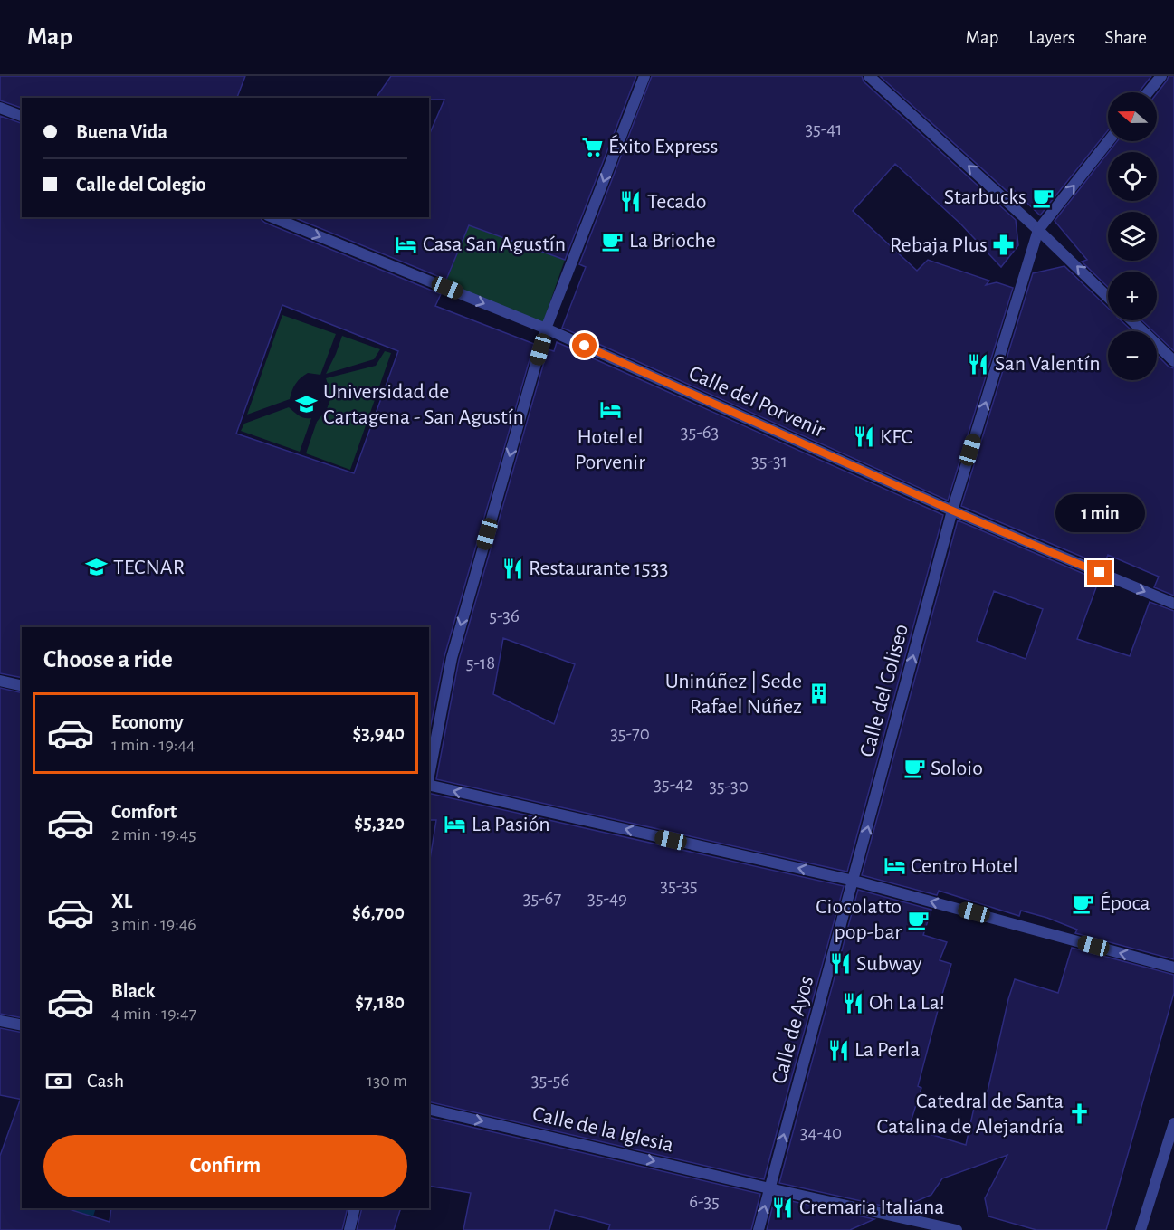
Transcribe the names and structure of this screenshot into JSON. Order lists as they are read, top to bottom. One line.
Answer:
{"streets":{"street":["Calle del Porvenir","Calle del Coliseo","Calle de Ayos","Calle de la Iglesia"]},"crossings":[["Calle del Porvenir","Calle del Coliseo"],["Calle del Coliseo","Calle de Ayos"],["Calle de Ayos","Calle de la Iglesia"]],"one_way":["Calle del Porvenir","Calle del Coliseo","Calle de Ayos","Calle de la Iglesia"],"places":{"supermarket":["Éxito Express"],"cafe":["Starbucks","La Brioche","Soloio","Época","Ciocolatto pop-bar"],"restaurant":["Tecado","San Valentín","KFC","Restaurante 1533","Subway","Oh La La!","La Perla","Cremaria Italiana"],"hotel":["Casa San Agustín","Hotel el Porvenir","La Pasión","Centro Hotel"],"pharmacy":["Rebaja Plus"],"school or university":["Universidad de Cartagena - San Agustín","TECNAR"],"building":["Uninúñez | Sede Rafael Núñez"],"church":["Catedral de Santa Catalina de Alejandría"]},"house_numbers":["35-41","35-63","35-31","5-36","5-18","35-70","35-42","35-30","35-35","35-67","35-49","35-56","34-40","6-35"],"north":"left","page":{"header":"Map","nav":["Map","Layers","Share"],"map_buttons":["+","−"],"banner":["Buena Vida","Calle del Colegio"],"bubble":"1 min","heading":"Choose a ride","list":[{"name":"Economy","note":"1 min · 19:44","value":"$3,940"},{"name":"Comfort","note":"2 min · 19:45","value":"$5,320"},{"name":"XL","note":"3 min · 19:46","value":"$6,700"},{"name":"Black","note":"4 min · 19:47","value":"$7,180"}],"pay":["Cash","130 m"],"buttons":"Confirm"}}
